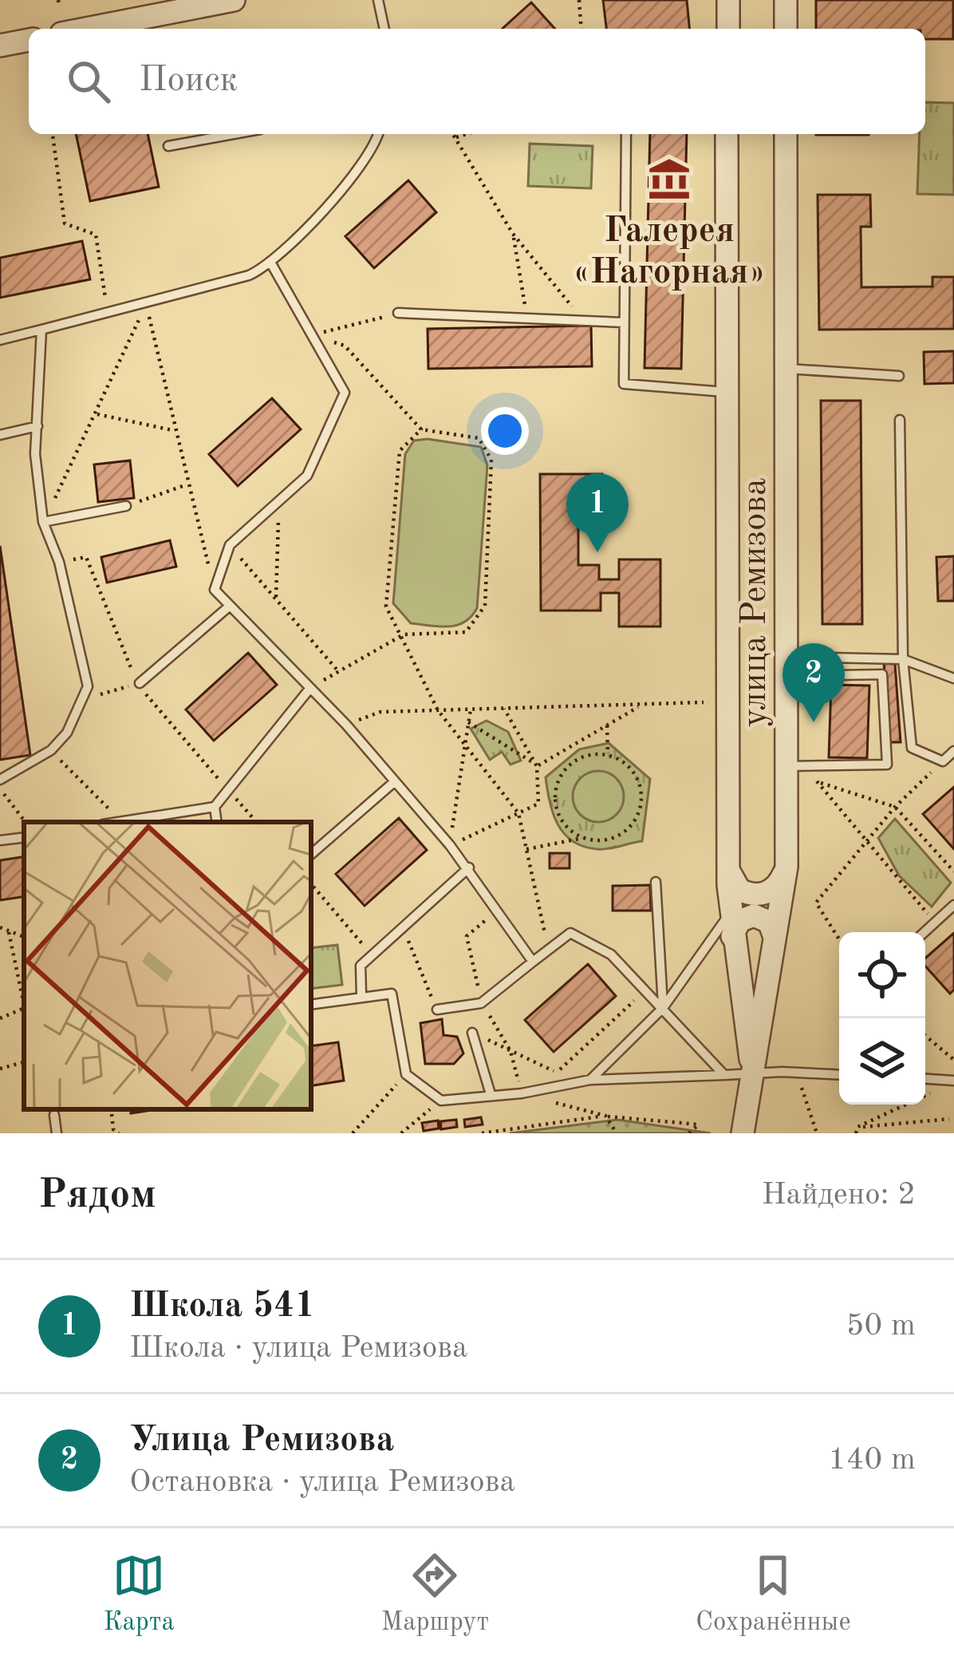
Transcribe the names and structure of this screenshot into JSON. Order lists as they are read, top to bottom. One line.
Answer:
{"streets":{"street":["улица Ремизова"]},"places":{"museum":["Галерея «Нагорная»"]},"page":{"search":"Поиск","pins":["1","2"],"heading":["Рядом","Найдено: 2"],"list":[{"mark":"1","name":"Школа 541","note":"Школа · улица Ремизова","value":"50 m"},{"mark":"2","name":"Улица Ремизова","note":"Остановка · улица Ремизова","value":"140 m"}],"nav":["Карта","Маршрут","Сохранённые"]}}
